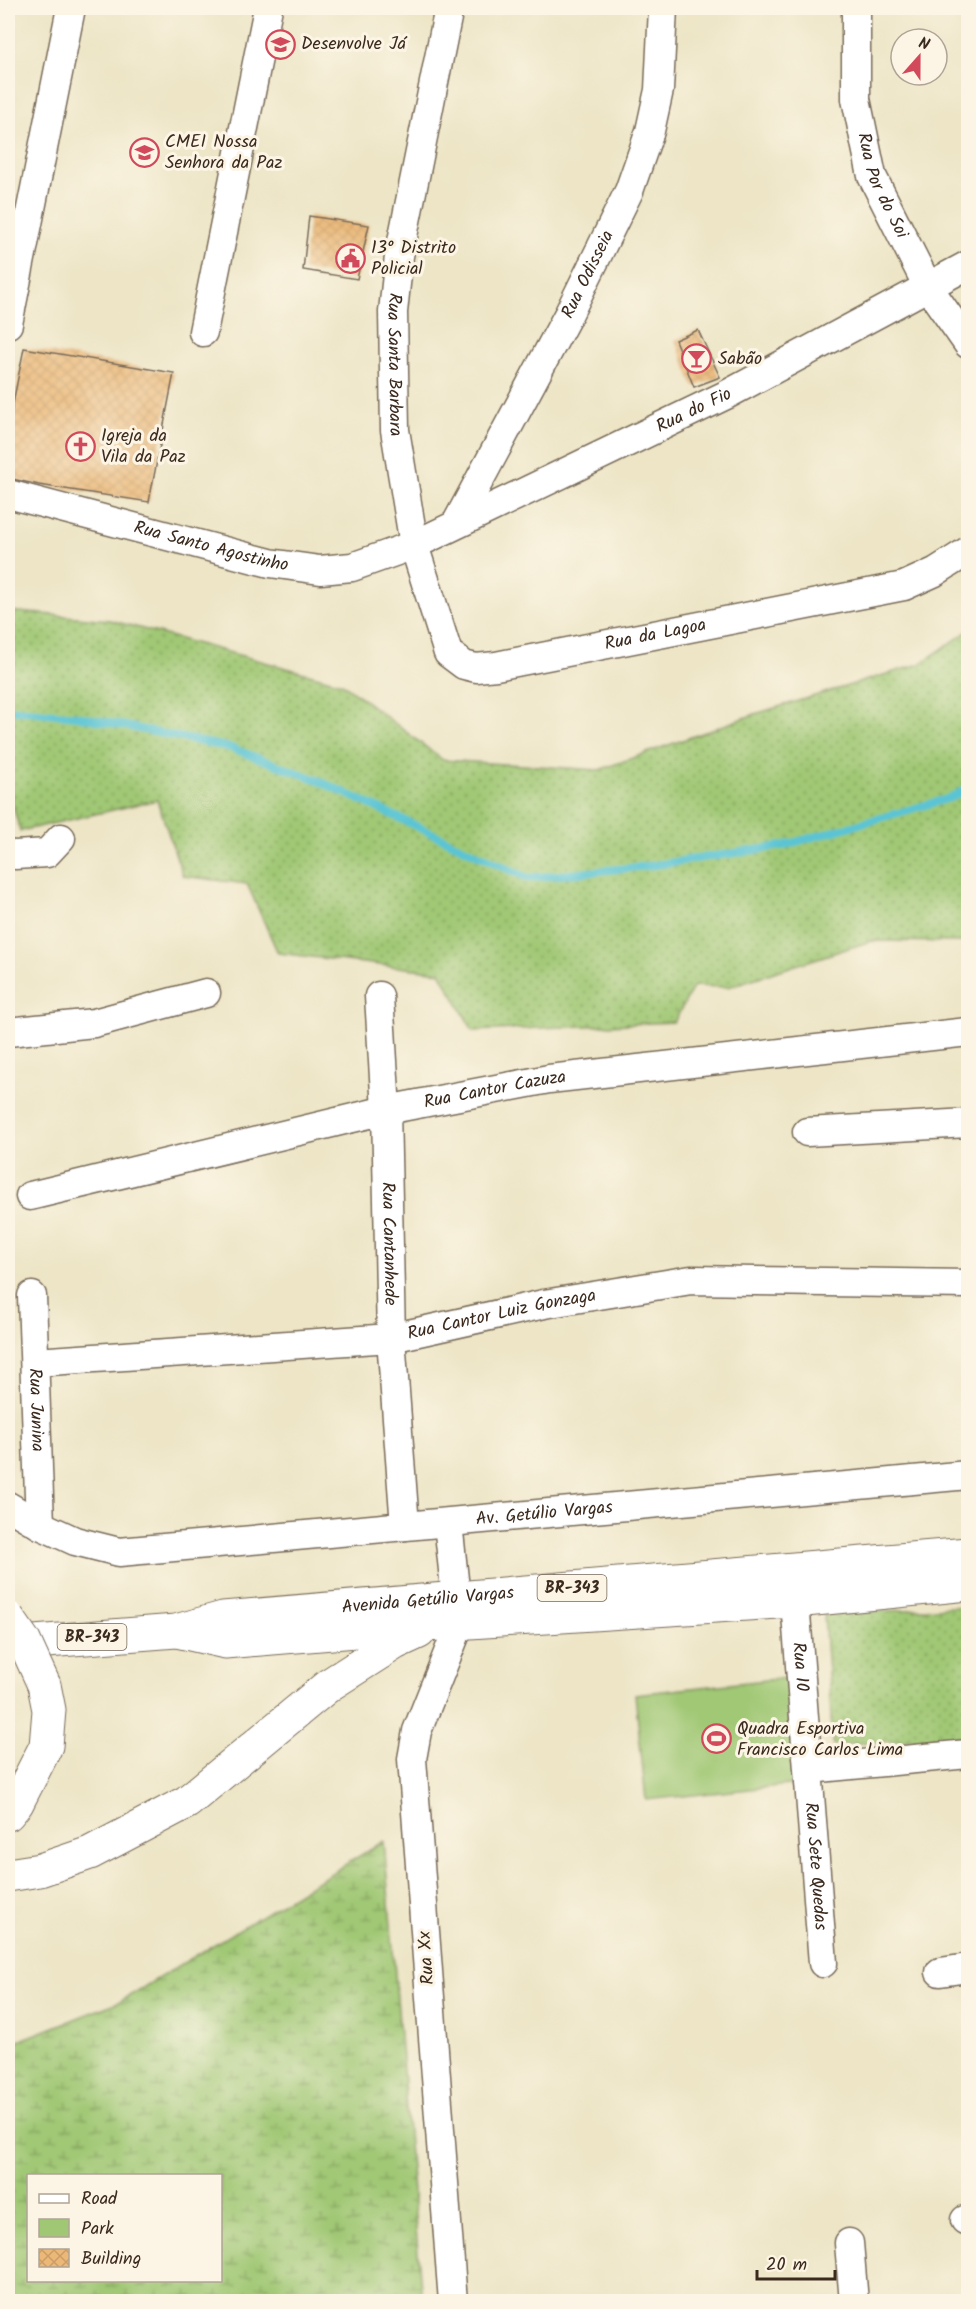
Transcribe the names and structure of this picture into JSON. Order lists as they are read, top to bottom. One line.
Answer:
{"streets":{"highway":["BR-343","Avenida Getúlio Vargas"],"street":["Rua Por do Soi","Rua Odisseia","Rua Santa Barbara","Rua do Fio","Rua Santo Agostinho","Rua da Lagoa","Rua Cantor Cazuza","Rua Cantanhede","Rua Cantor Luiz Gonzaga","Rua Junina","Av. Getúlio Vargas","Rua 10","Rua Sete Quedas","Rua Xx"]},"crossings":[["Rua Por do Soi","Rua do Fio"],["Rua Odisseia","Rua do Fio"],["Rua Santa Barbara","Rua do Fio"],["Rua Santa Barbara","Rua Santo Agostinho"],["Rua Santa Barbara","Rua da Lagoa"],["Rua do Fio","Rua Santo Agostinho"],["Rua do Fio","Rua da Lagoa"],["Rua Santo Agostinho","Rua da Lagoa"],["Rua Cantor Cazuza","Rua Cantanhede"],["Rua Cantanhede","Rua Cantor Luiz Gonzaga"],["Rua Cantanhede","Av. Getúlio Vargas"],["Rua Cantor Luiz Gonzaga","Rua Junina"],["Rua Junina","Av. Getúlio Vargas"],["Avenida Getúlio Vargas","Rua 10"],["Avenida Getúlio Vargas","Rua Xx"],["Rua 10","Rua Sete Quedas"]],"places":{"school or university":["Desenvolve Já","CMEI Nossa Senhora da Paz"],"public building":["13° Distrito Policial"],"bar":["Sabão"],"church":["Igreja da Vila da Paz"],"sports":["Quadra Esportiva Francisco Carlos Lima"]},"legend":["Road","Park","Building"],"scale_bar":"20 m","north":"top"}
